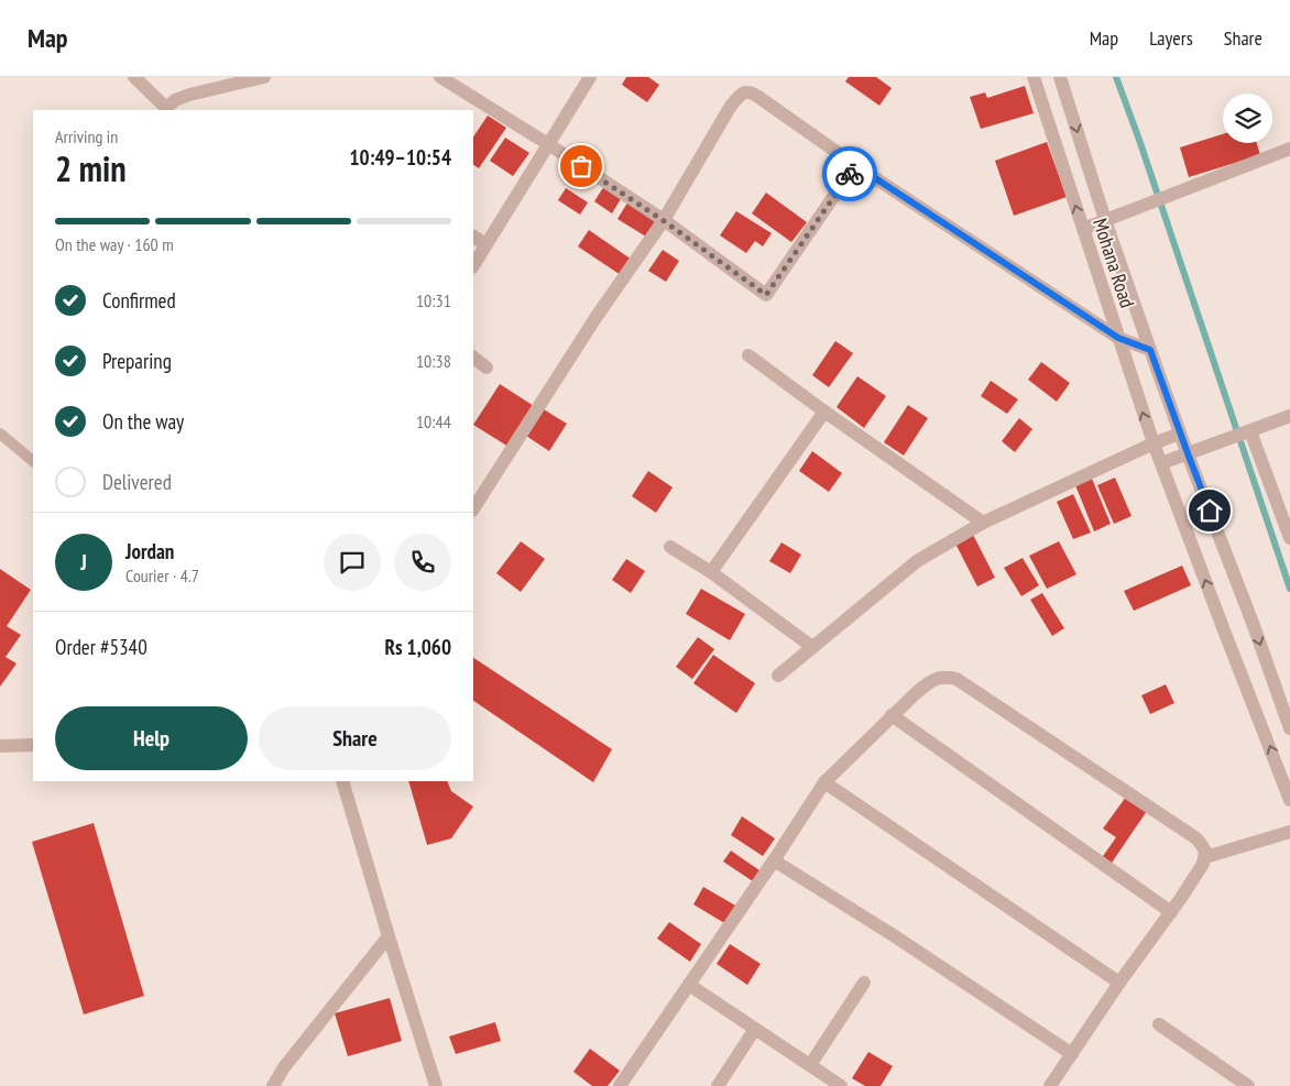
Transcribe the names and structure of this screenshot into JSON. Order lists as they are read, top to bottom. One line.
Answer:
{"streets":{"street":["Mohana Road"]},"page":{"header":"Map","nav":["Map","Layers","Share"],"heading":["2 min","Arriving in","10:49–10:54"],"panel":["Jordan","Courier · 4.7","Order #5340","Rs 1,060"],"bar":"On the way · 160 m","list":[["Confirmed","10:31"],["Preparing","10:38"],["On the way","10:44"],"Delivered"],"round":"J","buttons":["Help","Share"]}}
